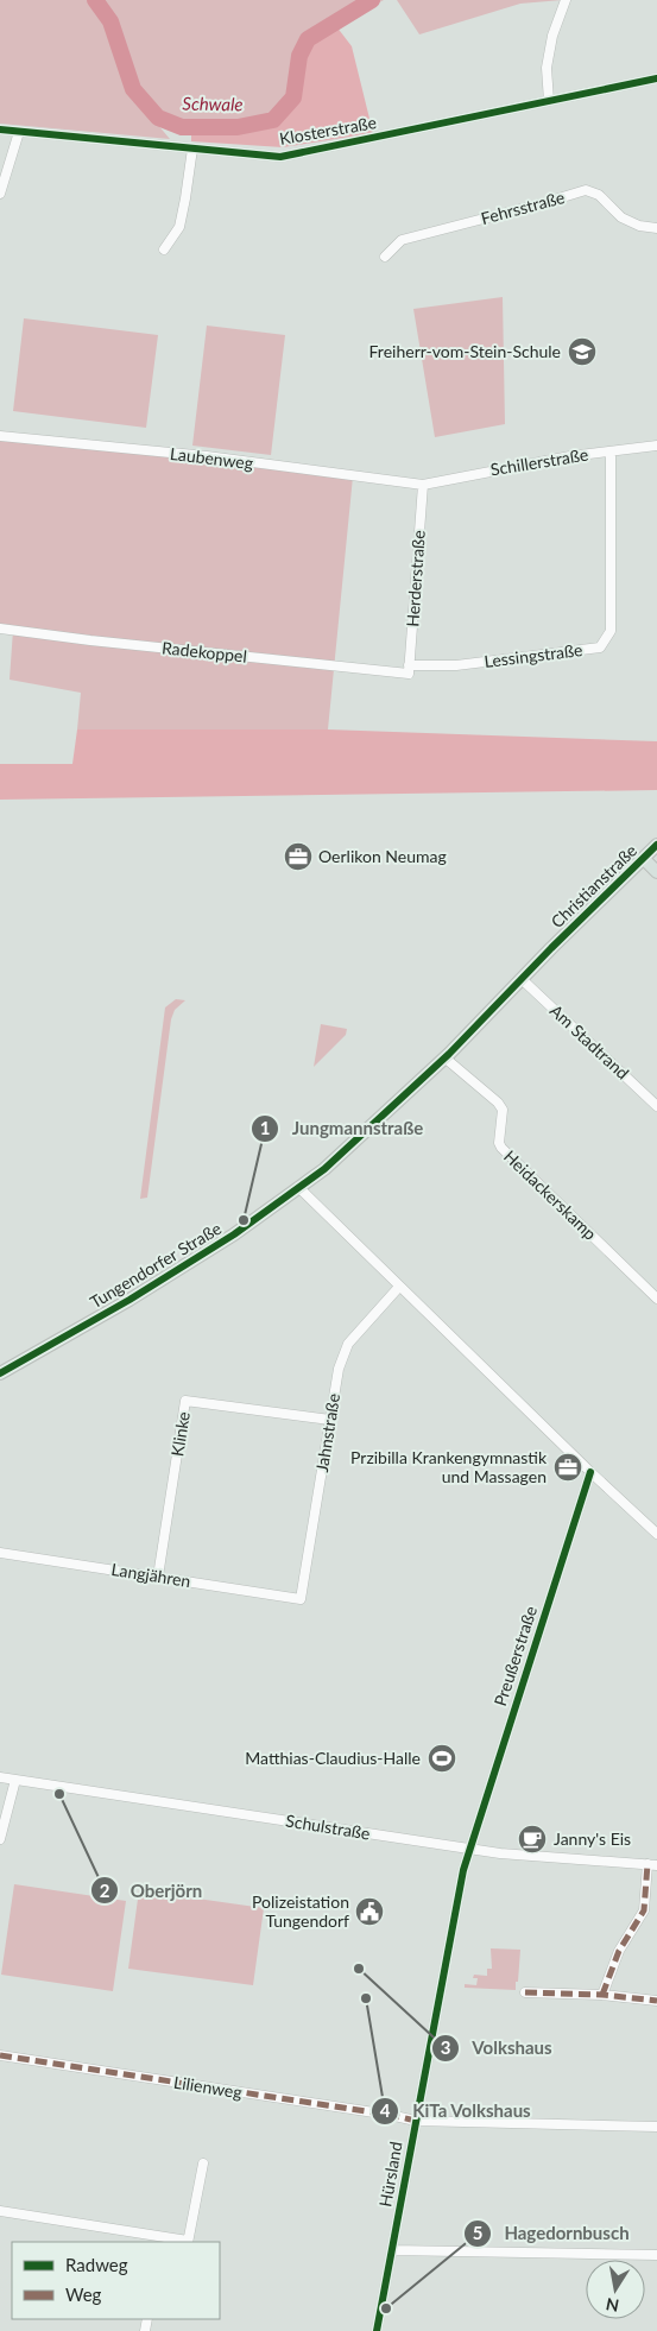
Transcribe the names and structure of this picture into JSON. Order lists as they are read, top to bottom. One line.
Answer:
{"streets":{"main road":["Christianstraße","Tungendorfer Straße"],"street":["Klosterstraße","Fehrsstraße","Laubenweg","Schillerstraße","Herderstraße","Radekoppel","Lessingstraße","Am Stadtrand","Heidackerskamp","Jahnstraße","Klinke","Langjähren","Preußerstraße","Schulstraße","Lilienweg","Hürsland"]},"crossings":[["Laubenweg","Schillerstraße"],["Laubenweg","Herderstraße"],["Schillerstraße","Herderstraße"],["Schillerstraße","Lessingstraße"],["Herderstraße","Radekoppel"],["Herderstraße","Lessingstraße"],["Radekoppel","Lessingstraße"],["Christianstraße","Tungendorfer Straße"],["Am Stadtrand","Tungendorfer Straße"],["Heidackerskamp","Tungendorfer Straße"],["Jahnstraße","Klinke"],["Jahnstraße","Langjähren"],["Klinke","Langjähren"],["Preußerstraße","Schulstraße"],["Preußerstraße","Hürsland"],["Schulstraße","Hürsland"],["Lilienweg","Hürsland"]],"water":["Schwale"],"places":{"school or university":["Freiherr-vom-Stein-Schule"],"office":["Oerlikon Neumag","Przibilla Krankengymnastik und Massagen"],"other":["Jungmannstraße","Oberjörn","Volkshaus","KiTa Volkshaus","Hagedornbusch"],"sports":["Matthias-Claudius-Halle"],"cafe":["Janny's Eis"],"public building":["Polizeistation Tungendorf"]},"legend":["Radweg","Weg"],"north":"bottom"}
